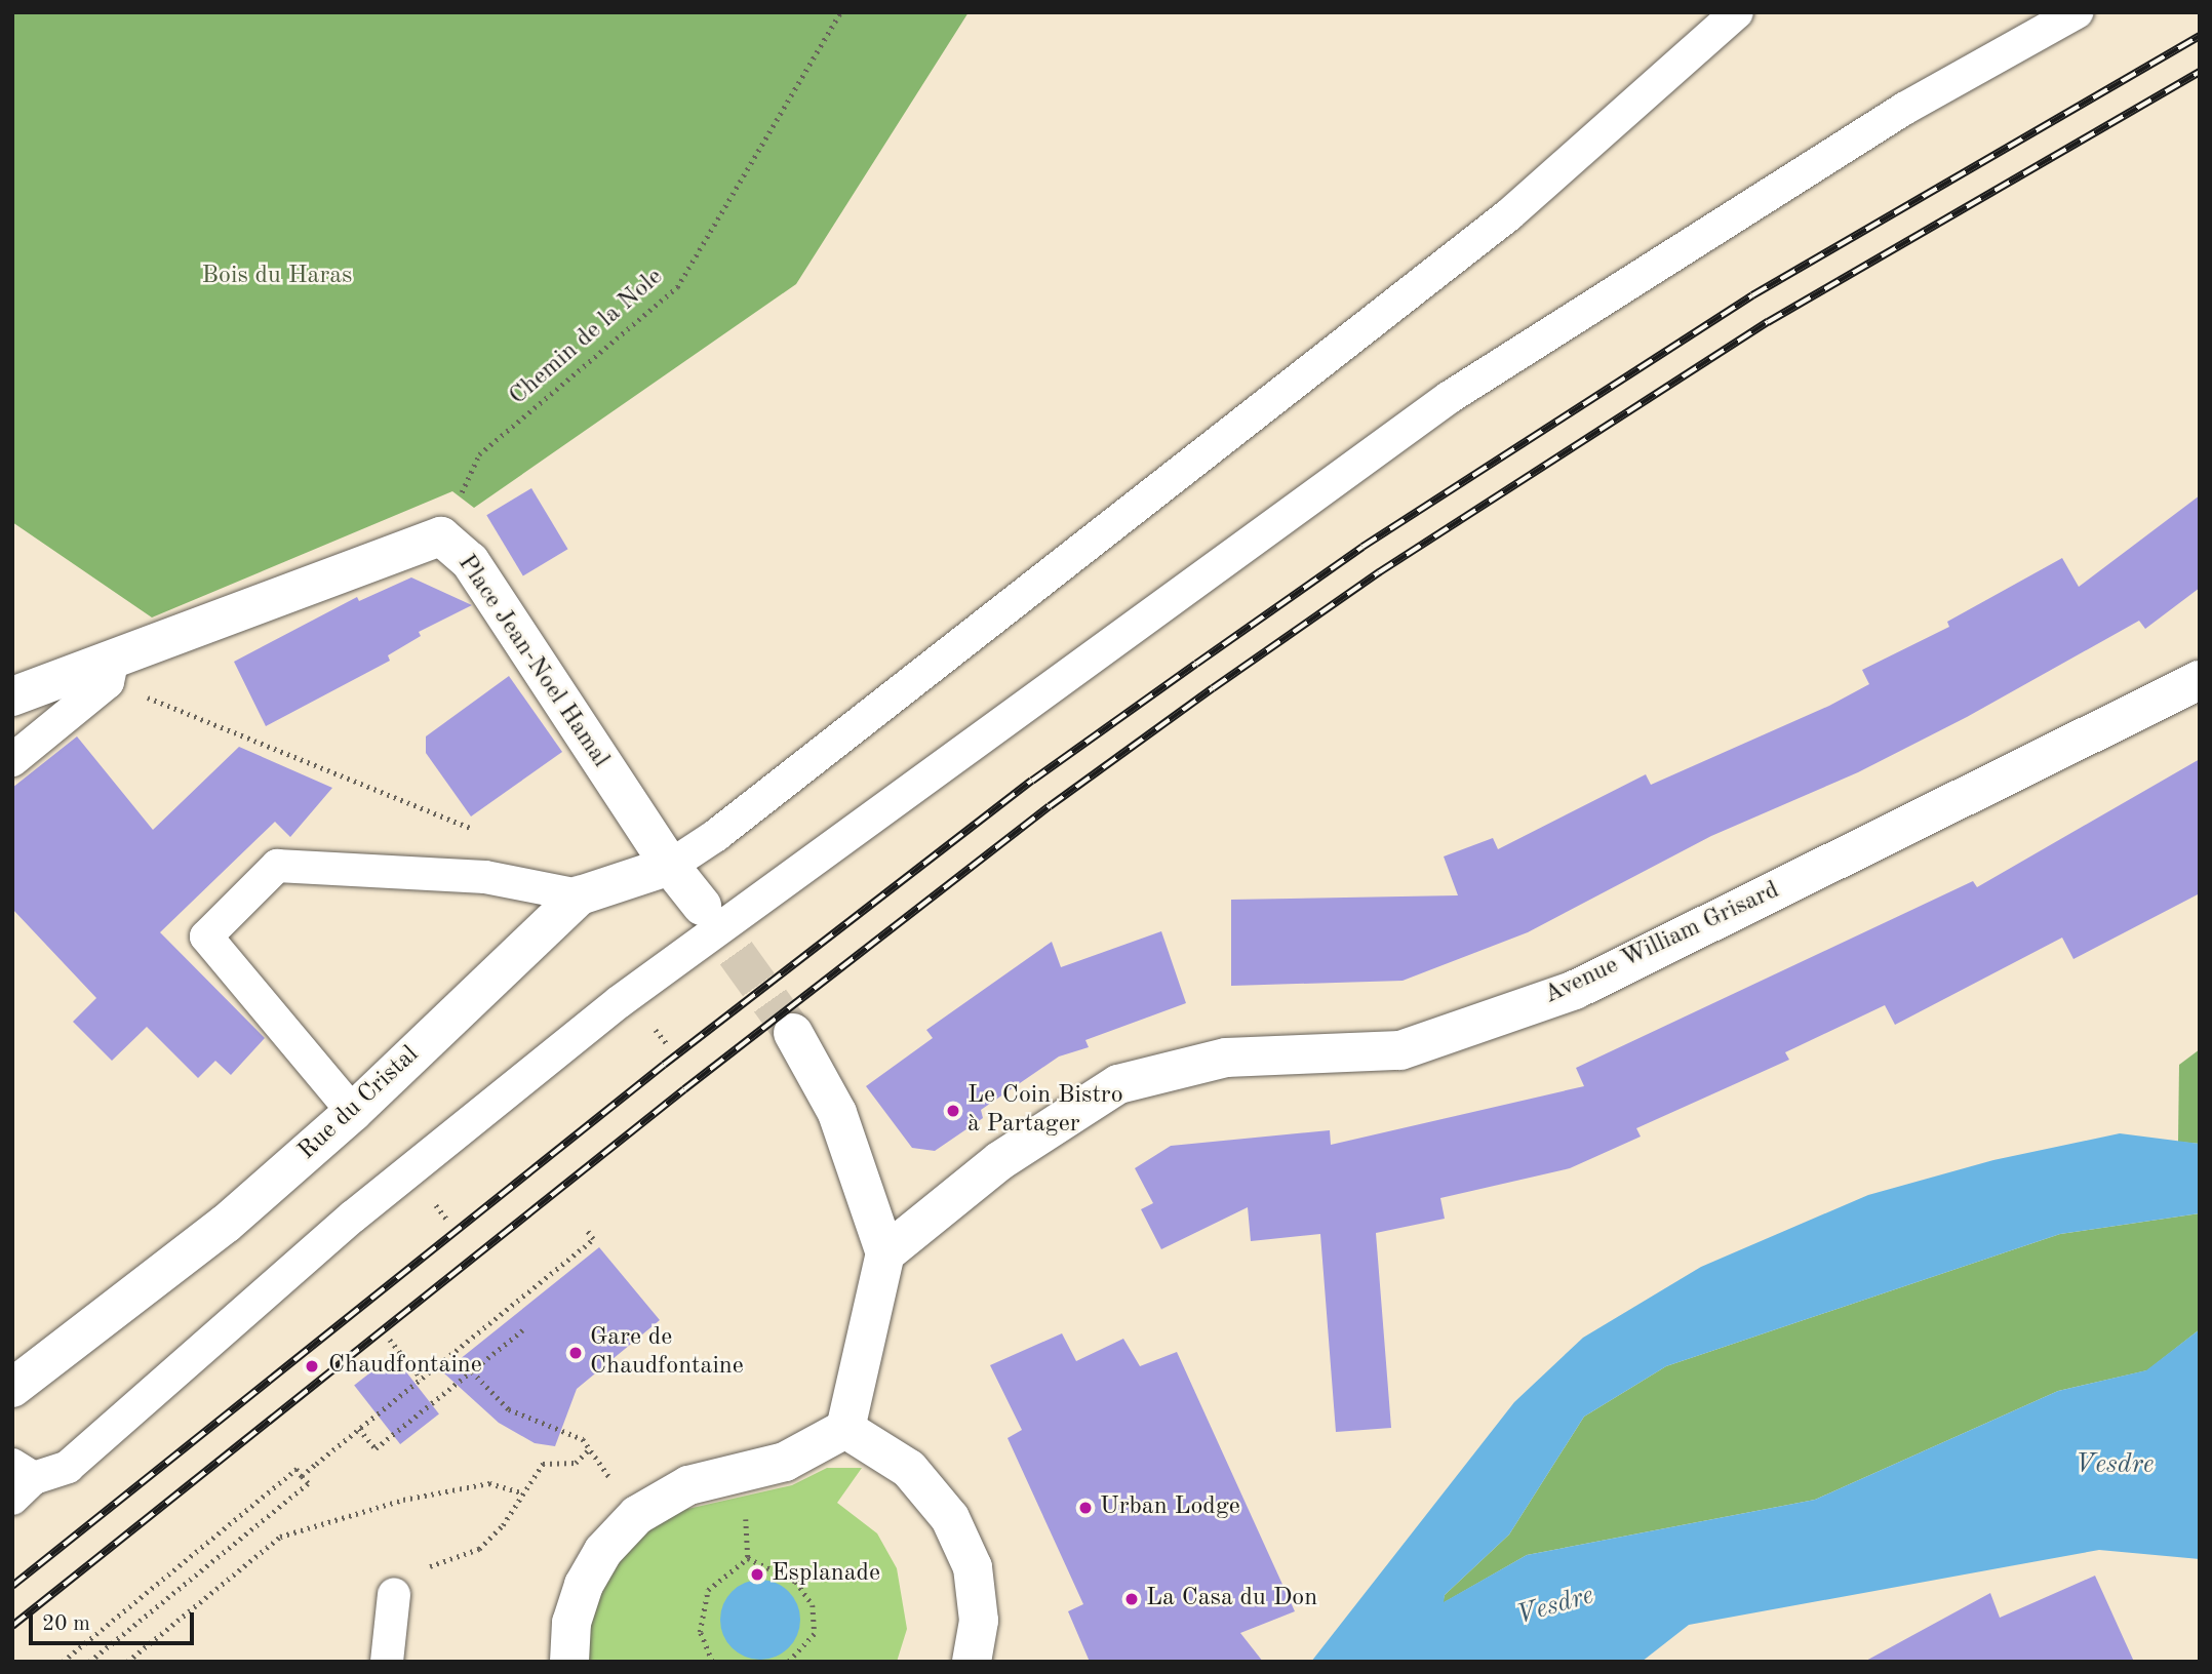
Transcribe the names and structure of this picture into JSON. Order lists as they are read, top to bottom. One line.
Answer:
{"streets":{"street":["Place Jean-Noel Hamal","Avenue William Grisard","Rue du Cristal"],"path":["Chemin de la Nole"]},"crossings":[["Chemin de la Nole","Place Jean-Noel Hamal"],["Place Jean-Noel Hamal","Rue du Cristal"]],"water":["Vesdre"],"parks":["Bois du Haras"],"places":["Le Coin Bistro à Partager","Gare de Chaudfontaine","Chaudfontaine","Urban Lodge","Esplanade","La Casa du Don"],"scale_bar":"20 m"}
